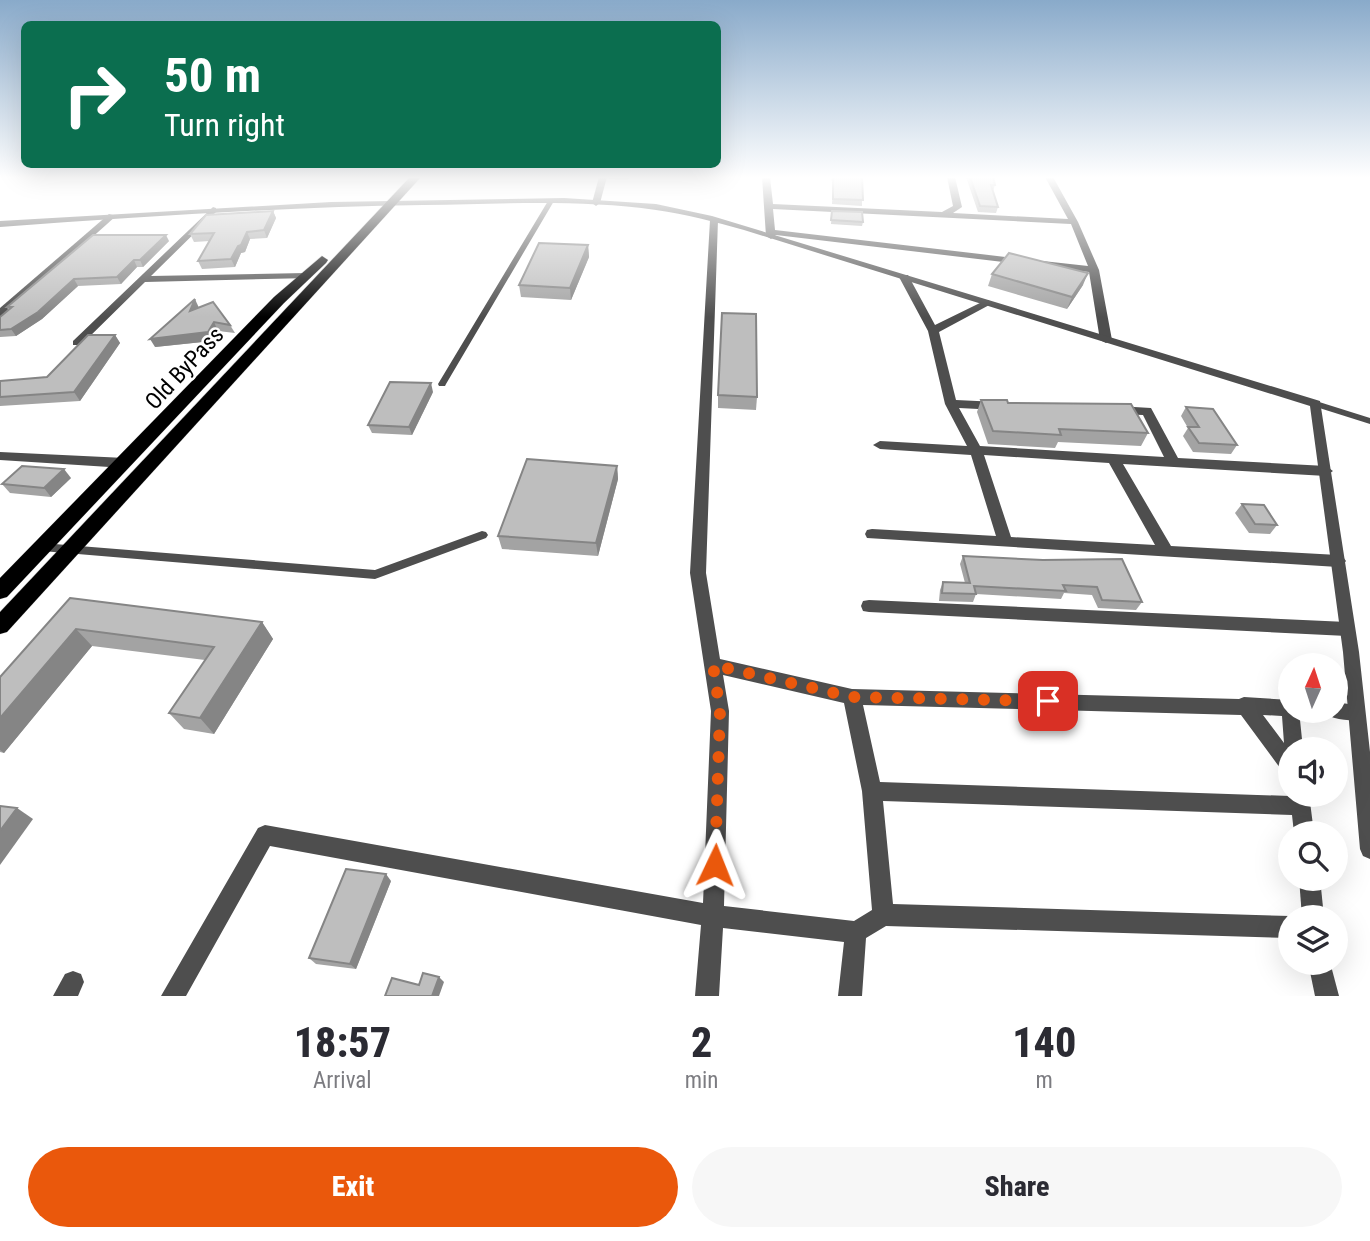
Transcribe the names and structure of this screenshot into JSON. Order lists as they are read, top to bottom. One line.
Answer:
{"streets":{"main road":["Old ByPass"]},"north":"top","page":{"turn":["50 m","Turn right"],"eta":["18:57","Arrival","2","min","140","m"],"buttons":["Exit","Share"]}}
